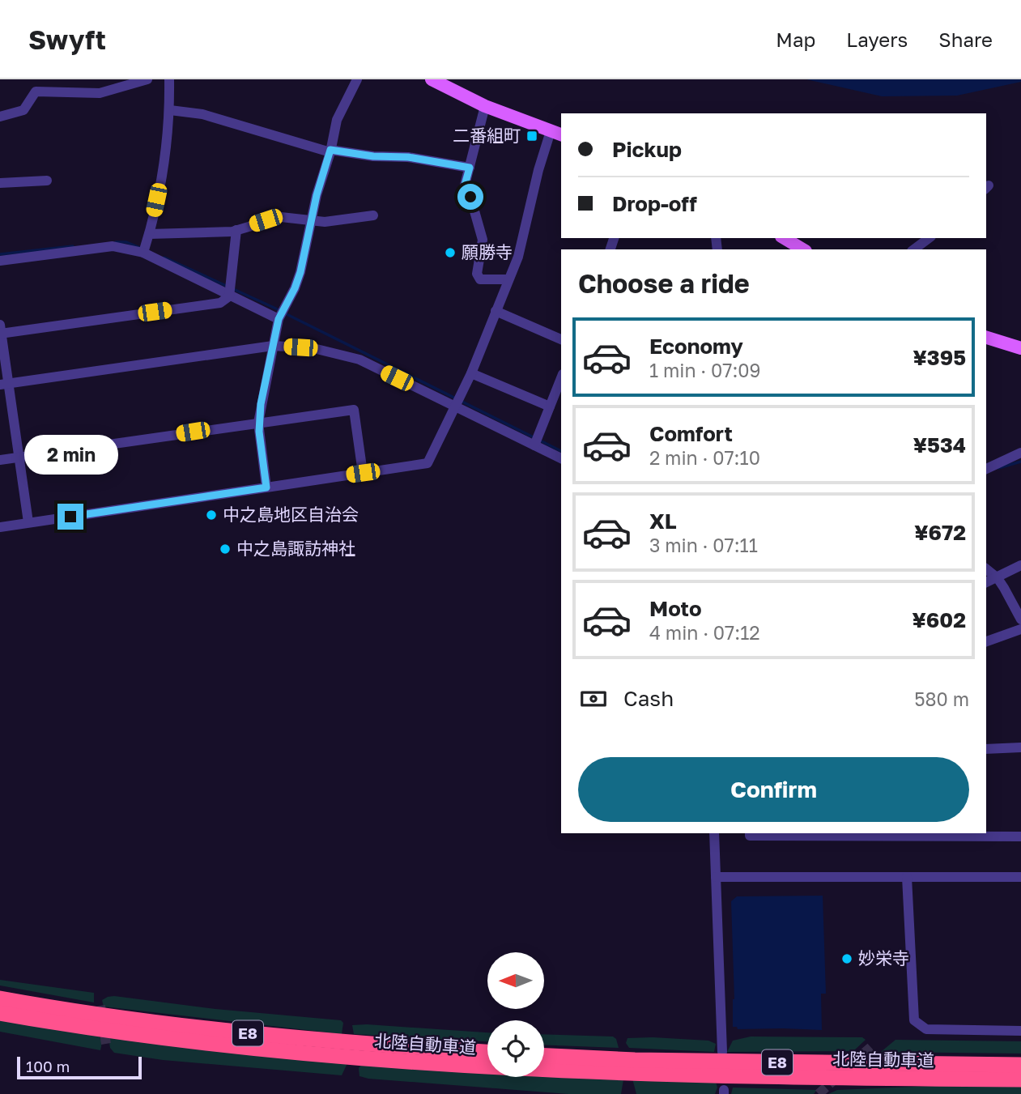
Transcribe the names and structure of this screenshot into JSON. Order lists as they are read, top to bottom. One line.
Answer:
{"streets":{"highway":["E8","北陸自動車道"]},"places":{"transit":["二番組町"],"other":["願勝寺","中之島地区自治会","中之島諏訪神社","妙栄寺"]},"scale_bar":"100 m","north":"left","page":{"header":"Swyft","nav":["Map","Layers","Share"],"banner":["Pickup","Drop-off"],"heading":"Choose a ride","list":[{"name":"Economy","note":"1 min · 07:09","value":"¥395"},{"name":"Comfort","note":"2 min · 07:10","value":"¥534"},{"name":"XL","note":"3 min · 07:11","value":"¥672"},{"name":"Moto","note":"4 min · 07:12","value":"¥602"}],"bubble":"2 min","pay":["Cash","580 m"],"buttons":"Confirm","scale":"100 m"}}
